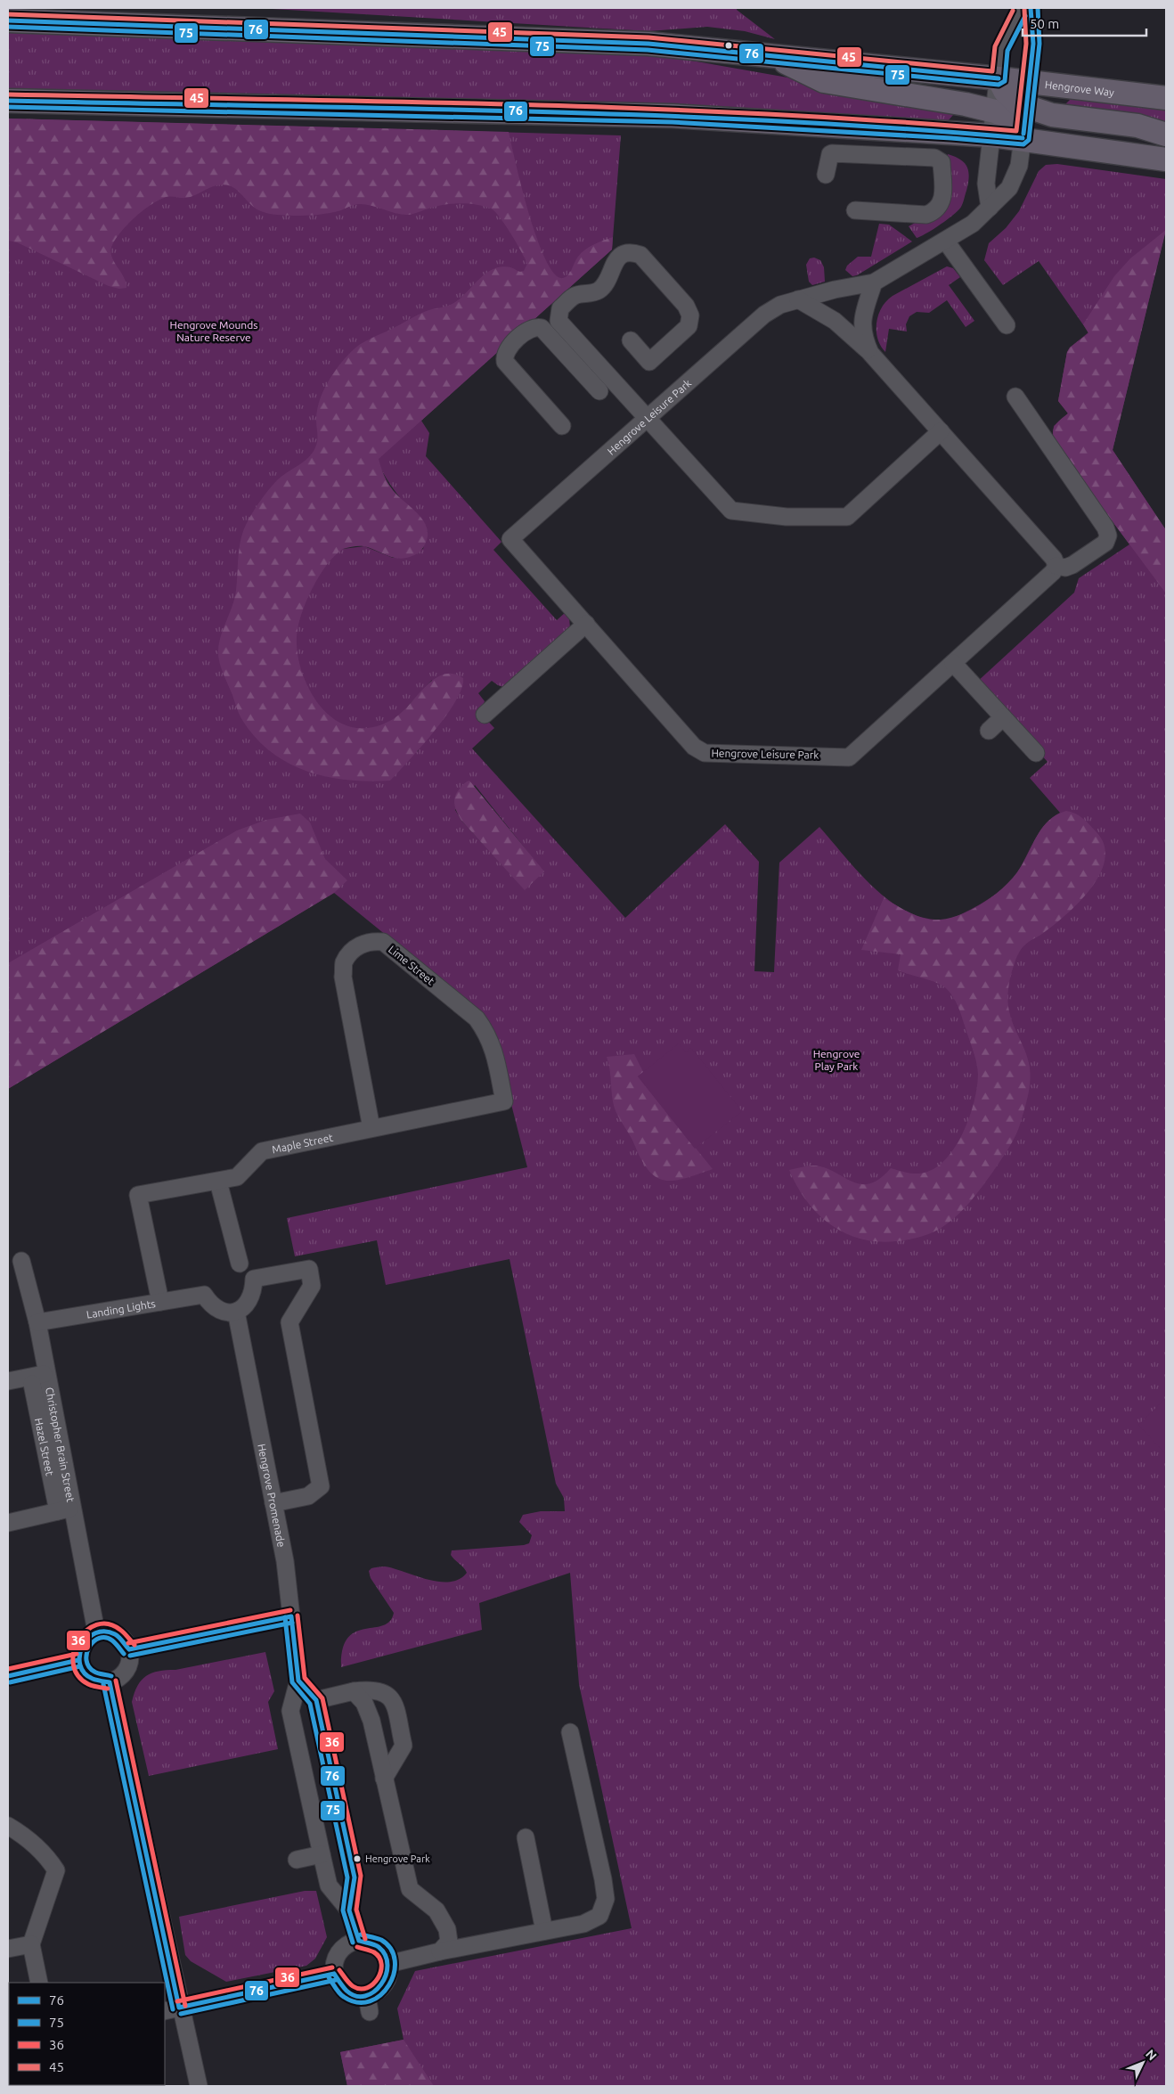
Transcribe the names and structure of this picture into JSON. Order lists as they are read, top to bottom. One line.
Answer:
{"streets":{"highway":["Hengrove Way"],"street":["Hengrove Leisure Park","Lime Street","Maple Street","Landing Lights","Christopher Brain Street","Hazel Street","Hengrove Promenade"]},"crossings":[["Hengrove Way","Hengrove Leisure Park"],["Lime Street","Maple Street"],["Maple Street","Landing Lights"],["Landing Lights","Christopher Brain Street"],["Landing Lights","Hengrove Promenade"],["Christopher Brain Street","Hazel Street"]],"parks":["Hengrove Mounds Nature Reserve","Hengrove Play Park"],"places":["Hengrove Park"],"lines":["transit line 76","transit line 75","transit line 45","transit line 36"],"legend":["76","75","36","45"],"scale_bar":"50 m","north":"top right"}
